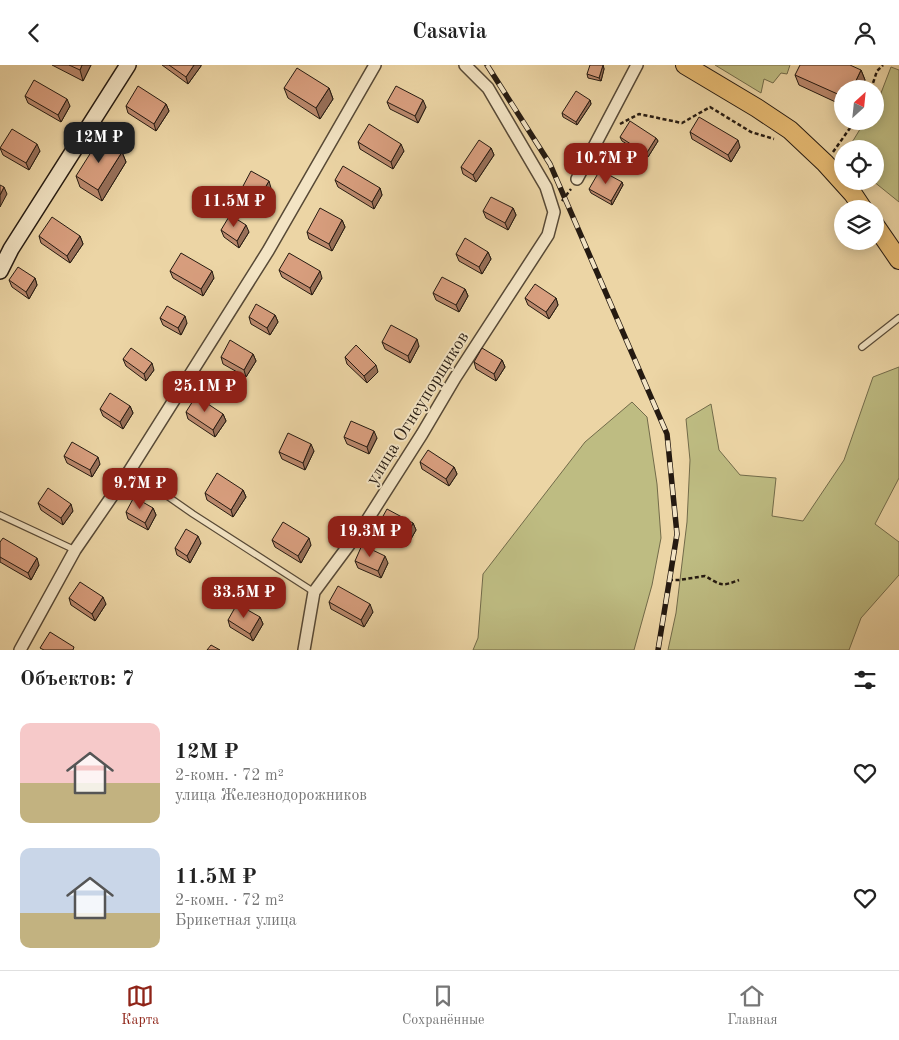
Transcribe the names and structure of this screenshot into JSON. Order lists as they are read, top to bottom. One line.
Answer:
{"streets":{"street":["улица Огнеупорщиков"]},"north":"top right","page":{"header":"Casavia","price":["12M ₽","10.7M ₽","11.5M ₽","25.1M ₽","9.7M ₽","19.3M ₽","33.5M ₽"],"heading":"Объектов: 7","list":[{"name":"12M ₽","note":"2-комн. · 72 m² · улица Железнодорожников"},{"name":"11.5M ₽","note":"2-комн. · 72 m² · Брикетная улица"}],"tabs":["Карта","Сохранённые","Главная"]}}
